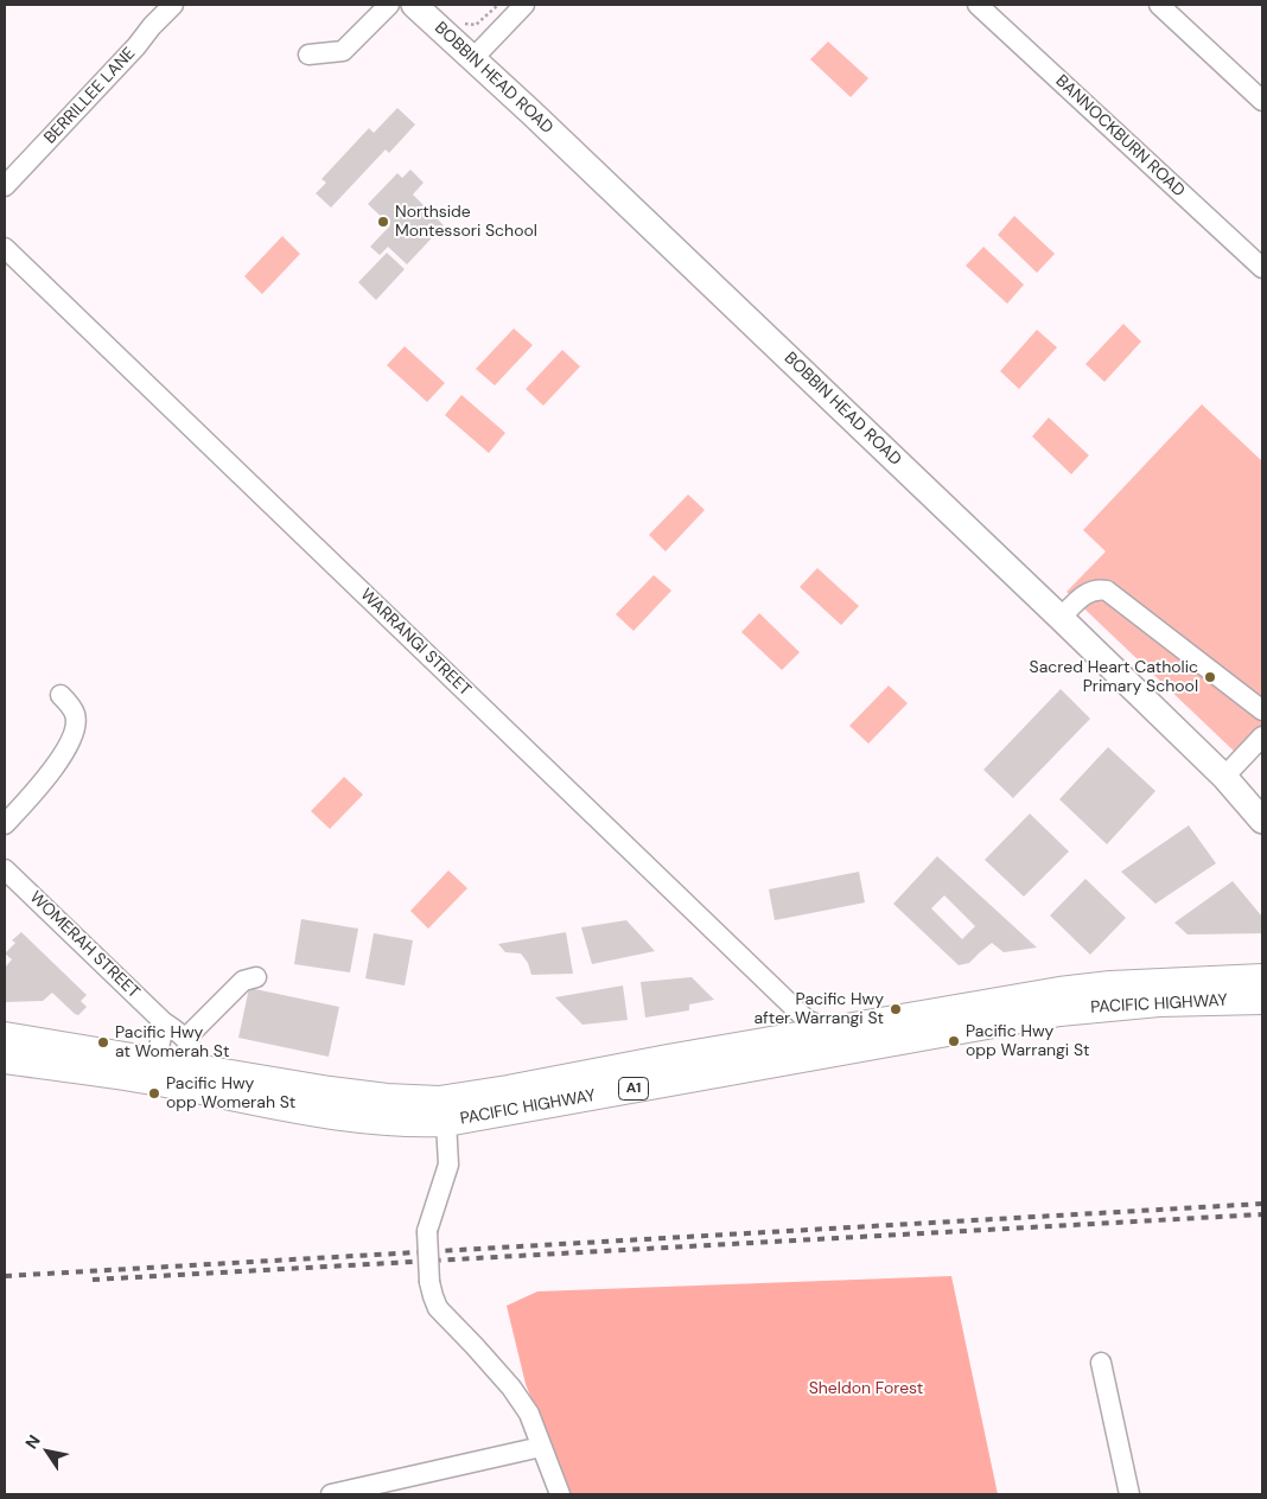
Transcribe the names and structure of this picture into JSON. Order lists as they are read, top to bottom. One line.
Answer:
{"streets":{"highway":["PACIFIC HIGHWAY","A1"],"main road":["BOBBIN HEAD ROAD"],"street":["BERRILLEE LANE","BANNOCKBURN ROAD","WARRANGI STREET","WOMERAH STREET"]},"crossings":[["WARRANGI STREET","PACIFIC HIGHWAY"]],"parks":["Sheldon Forest"],"places":["Northside Montessori School","Sacred Heart Catholic Primary School","Pacific Hwy after Warrangi St","Pacific Hwy opp Warrangi St","Pacific Hwy at Womerah St","Pacific Hwy opp Womerah St"],"north":"top left"}
